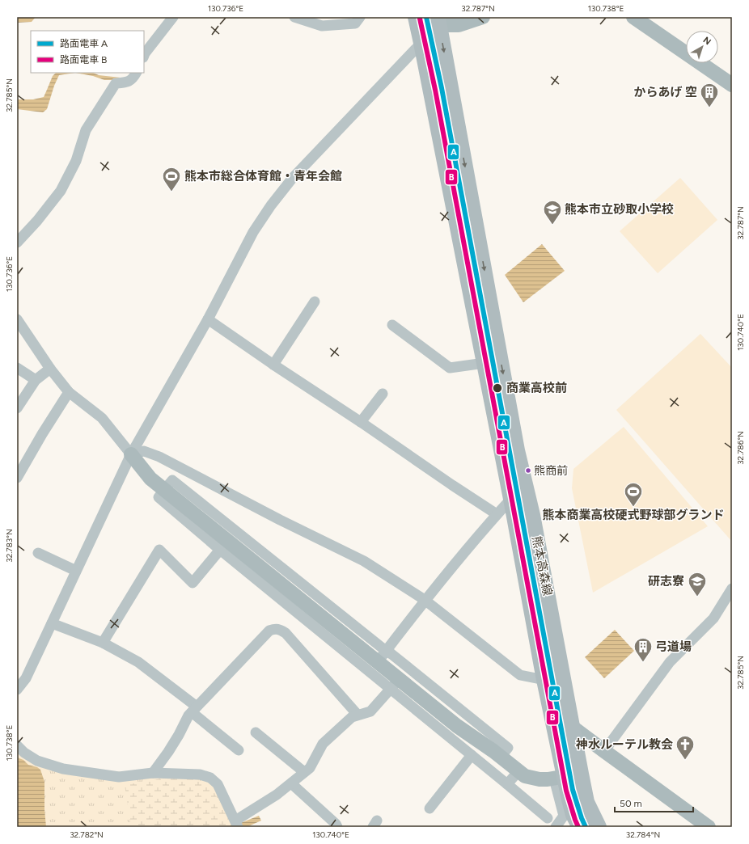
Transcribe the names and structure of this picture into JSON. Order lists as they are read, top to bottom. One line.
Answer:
{"streets":{"main road":["熊本高森線"]},"places":{"building":["からあげ 空","弓道場"],"sports":["熊本市総合体育館・青年会館","熊本商業高校硬式野球部グランド"],"school or university":["熊本市立砂取小学校","研志寮"],"other":["商業高校前","熊商前"],"church":["神水ルーテル教会"]},"lines":["tram line A","tram line B"],"legend":["路面電車 A","路面電車 B"],"scale_bar":"50 m","north":"top right","coordinates":["130.736°E","32.787°N","130.738°E","32.785°N","130.740°E","32.786°N","32.783°N","32.782°N","32.784°N"]}
